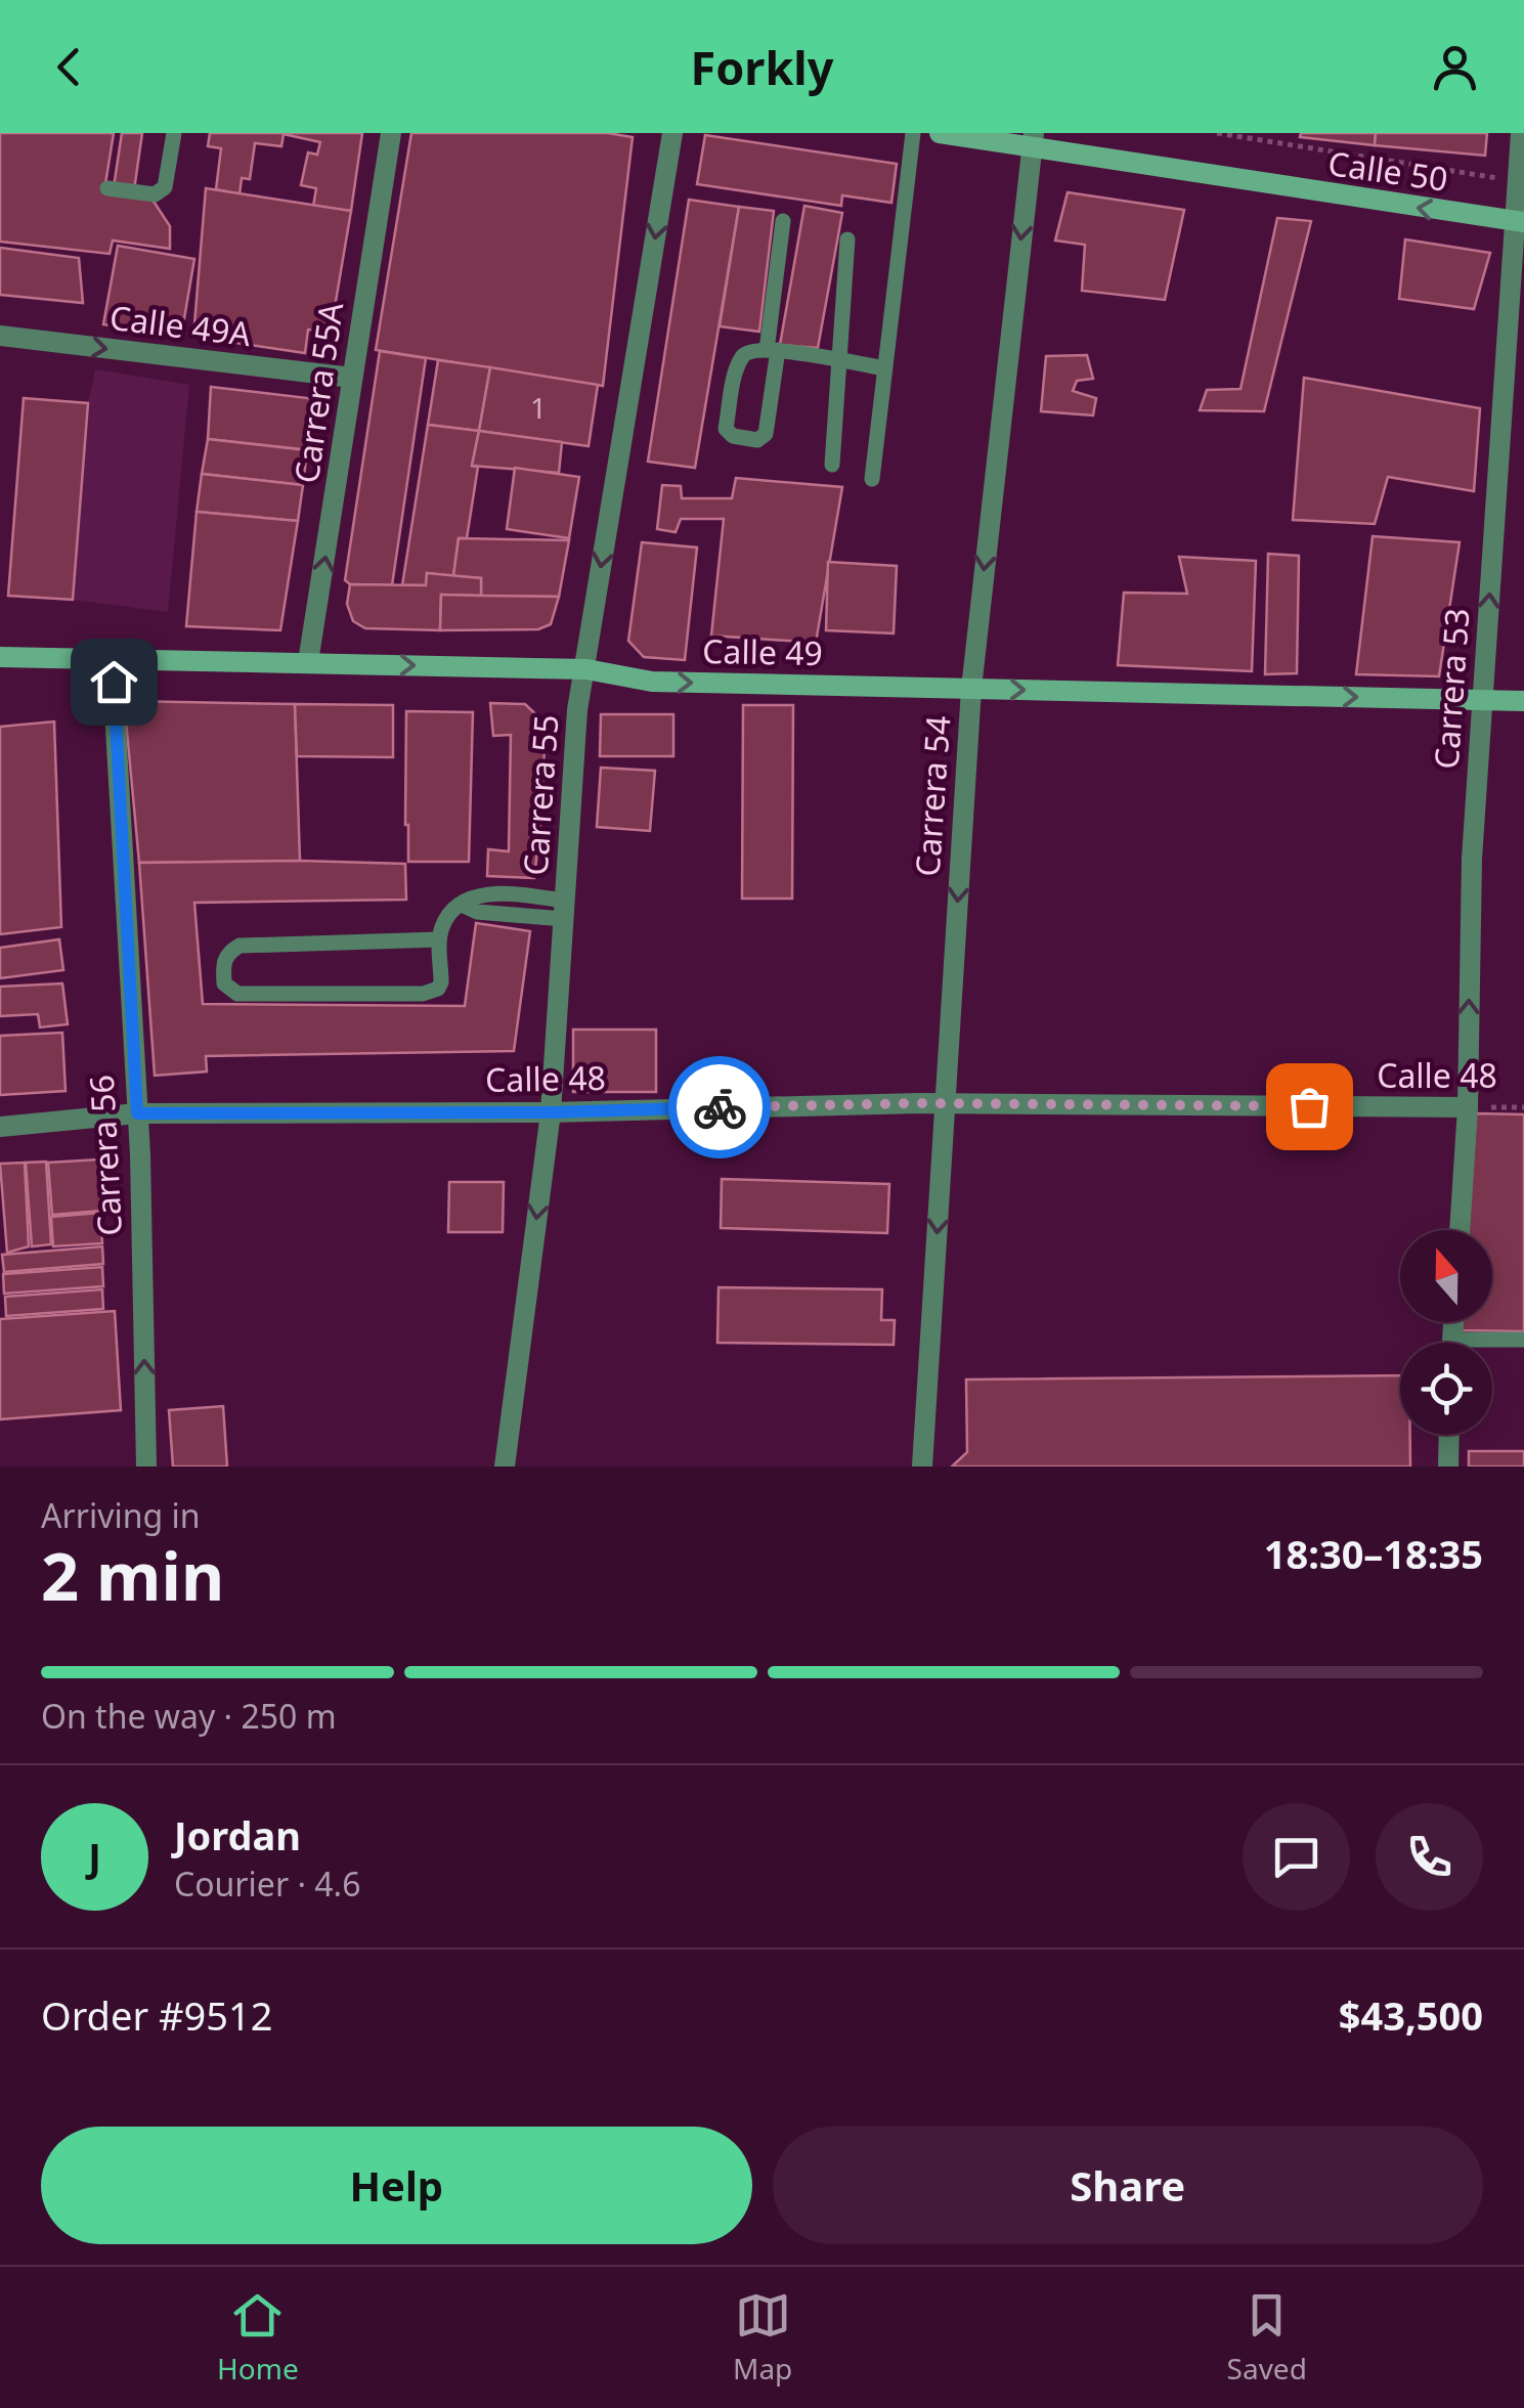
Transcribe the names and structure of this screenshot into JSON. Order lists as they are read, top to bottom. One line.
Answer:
{"streets":{"main road":["Calle 50","Calle 49"],"street":["Calle 49A","Carrera 55A","Carrera 53","Carrera 55","Carrera 54","Calle 48","Carrera 56"]},"crossings":[["Calle 50","Carrera 53"],["Calle 50","Carrera 54"],["Calle 49A","Carrera 55A"],["Carrera 55A","Calle 49"],["Calle 49","Carrera 53"],["Calle 49","Carrera 55"],["Calle 49","Carrera 54"],["Calle 49","Carrera 56"],["Carrera 53","Calle 48"],["Carrera 55","Calle 48"],["Carrera 54","Calle 48"],["Calle 48","Carrera 56"]],"one_way":["Calle 50","Calle 49A","Carrera 55A","Calle 49","Carrera 53","Carrera 55","Carrera 54","Carrera 56"],"house_numbers":["1"],"north":"top","page":{"header":"Forkly","heading":["2 min","Arriving in","18:30–18:35"],"panel":["Jordan","Courier · 4.6","Order #9512","$43,500"],"bar":"On the way · 250 m","round":"J","buttons":["Help","Share"],"tabs":["Home","Map","Saved"]}}
